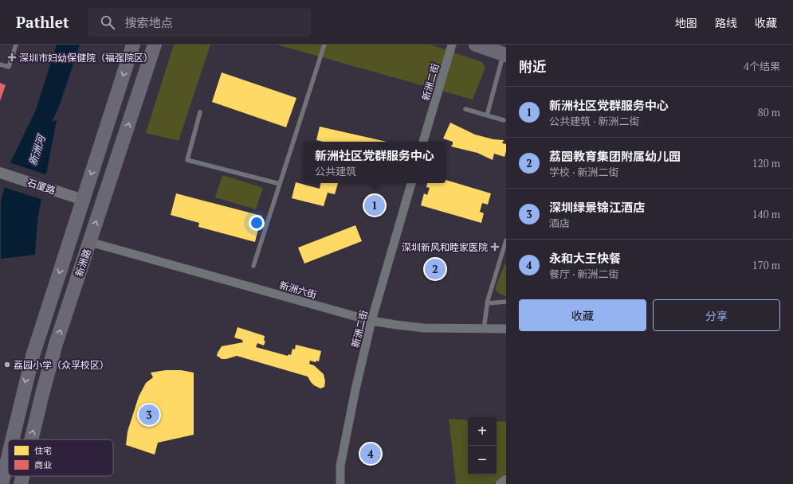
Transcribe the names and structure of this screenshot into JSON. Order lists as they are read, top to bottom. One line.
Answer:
{"streets":{"main road":["新洲路"],"street":["新洲二街","石厦路","新洲六街"]},"crossings":[["新洲二街","新洲六街"],["石厦路","新洲路"],["新洲路","新洲六街"]],"water":["新洲河"],"places":{"health":["深圳市妇幼保健院（福强院区）","深圳新风和睦家医院"],"other":["荔园小学（众孚校区）"]},"legend":["住宅","商业"],"page":{"header":"Pathlet","search":"搜索地点","nav":["地图","路线","收藏"],"heading":["附近","4个结果"],"list":[{"mark":"1","name":"新洲社区党群服务中心","note":"公共建筑 · 新洲二街","value":"80 m"},{"mark":"2","name":"荔园教育集团附属幼儿园","note":"学校 · 新洲二街","value":"120 m"},{"mark":"3","name":"深圳绿景锦江酒店","note":"酒店","value":"140 m"},{"mark":"4","name":"永和大王快餐","note":"餐厅 · 新洲二街","value":"170 m"}],"popup":["新洲社区党群服务中心","公共建筑"],"pins":["1","2","3","4"],"buttons":["收藏","分享"],"map_buttons":["+","−"]}}
